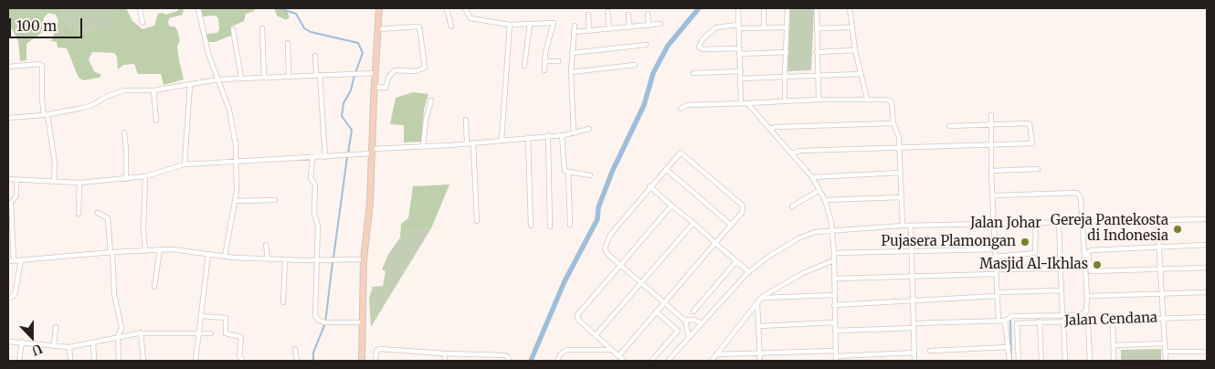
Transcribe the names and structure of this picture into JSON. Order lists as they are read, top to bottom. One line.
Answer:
{"streets":{"street":["Jalan Johar","Jalan Cendana"]},"places":["Gereja Pantekosta di Indonesia","Pujasera Plamongan","Masjid Al-Ikhlas"],"scale_bar":"100 m","north":"bottom"}
